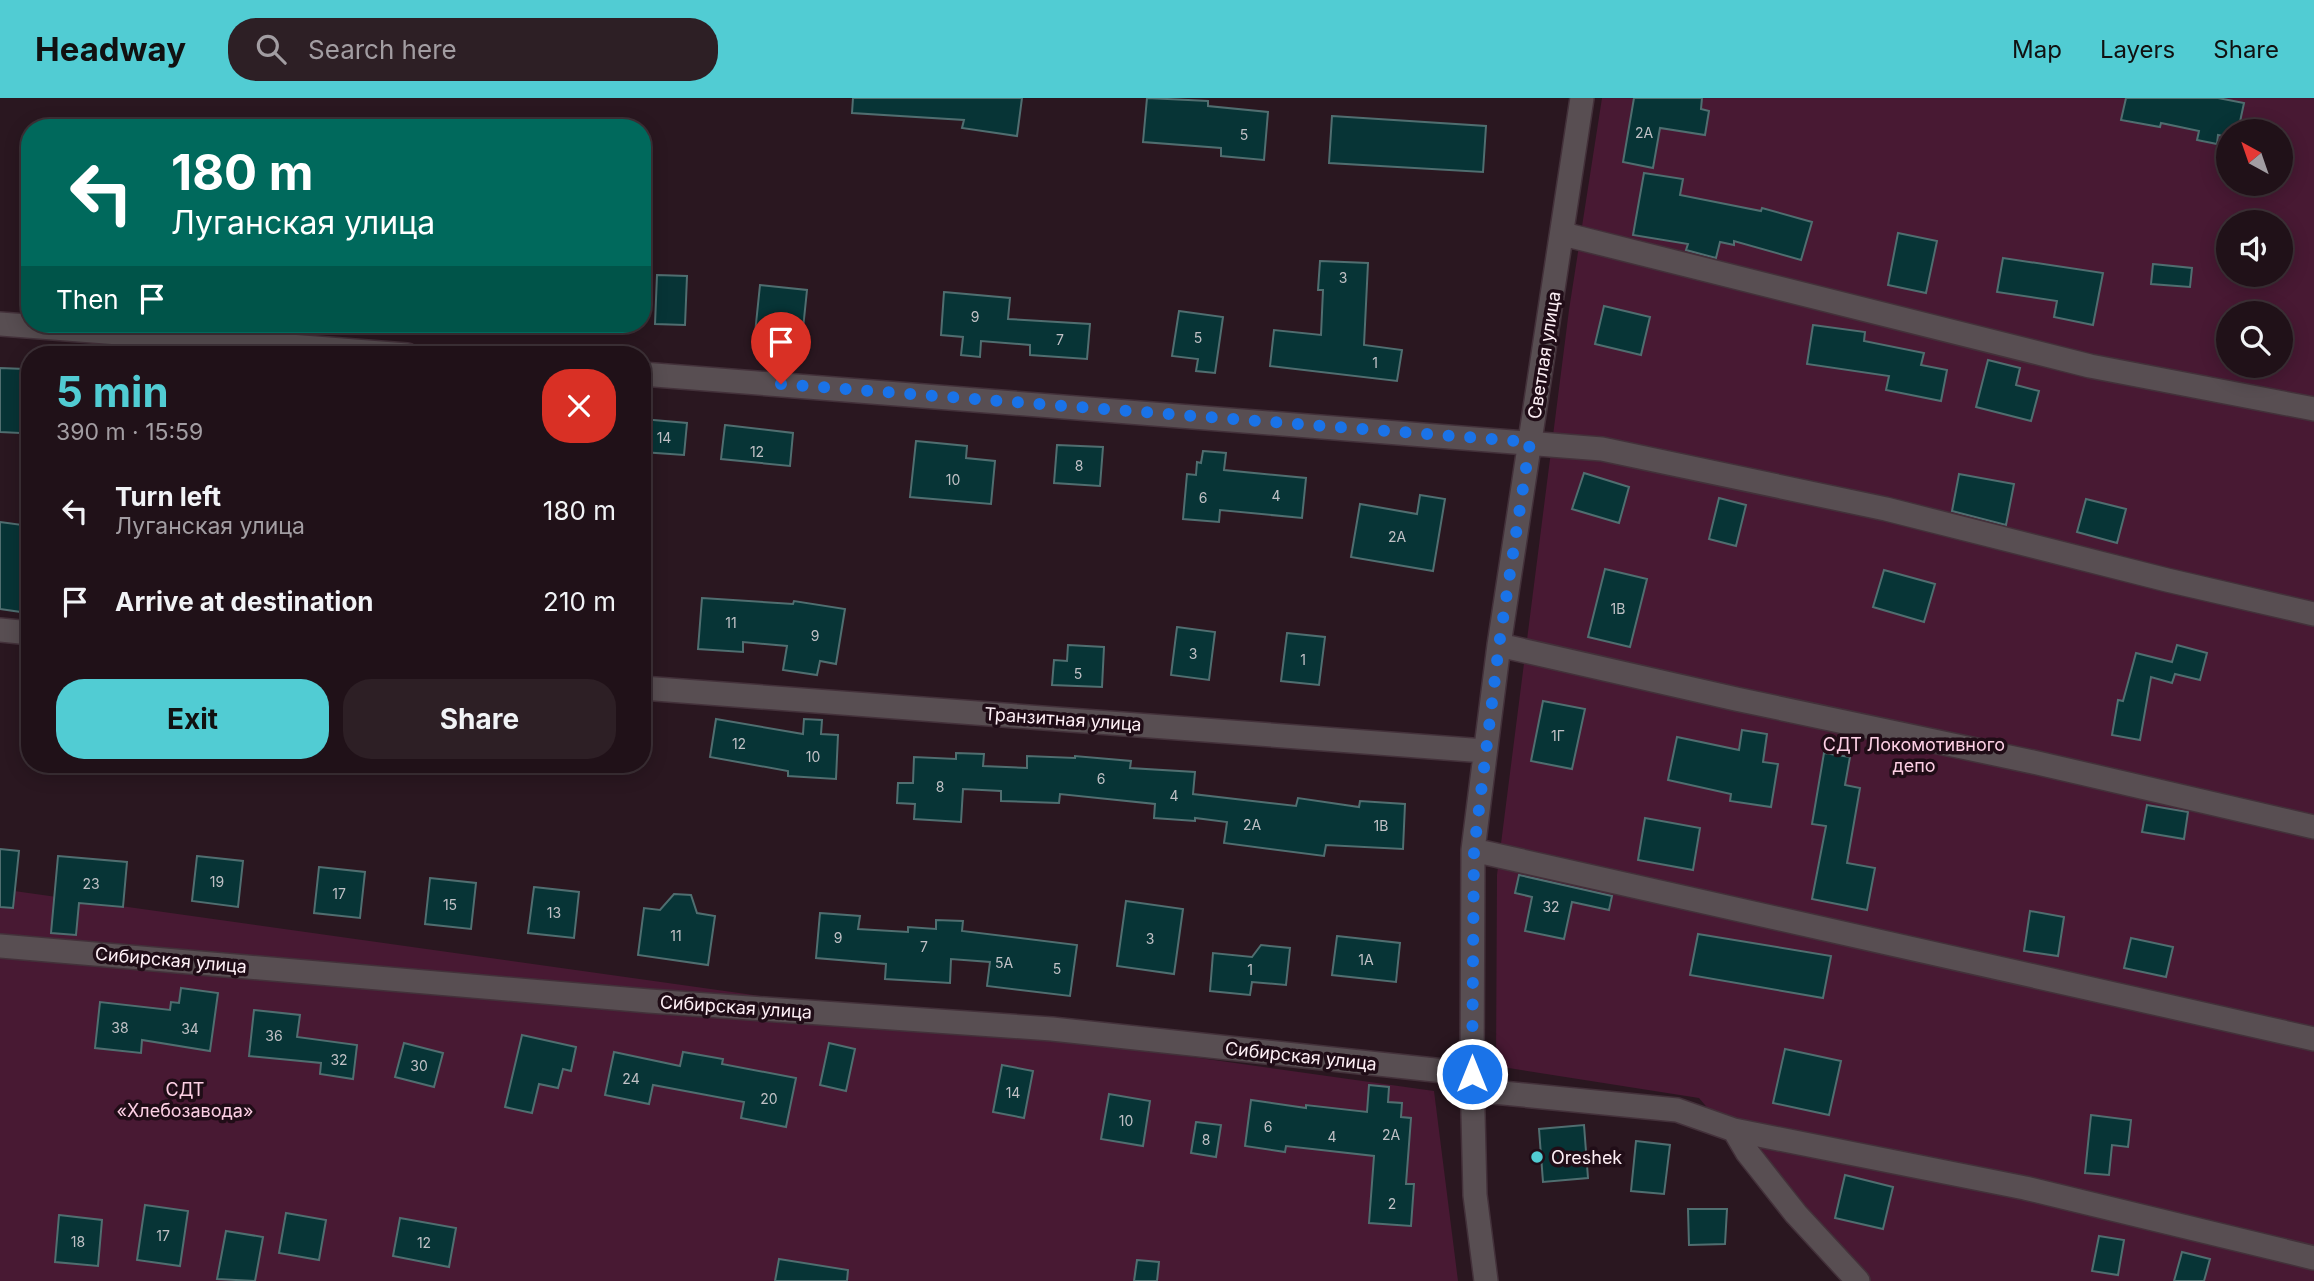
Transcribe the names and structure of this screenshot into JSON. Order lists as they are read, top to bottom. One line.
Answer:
{"streets":{"street":["Светлая улица","Транзитная улица","Сибирская улица"]},"crossings":[["Светлая улица","Транзитная улица"],["Светлая улица","Сибирская улица"]],"parks":["СДТ Локомотивного депо","СДТ «Хлебозавода»"],"places":["Oreshek"],"house_numbers":["2А","5","3","9","5","7","1","14","12","8","10","4","6","2А","1В","11","9","3","1","5","1Г","12","10","6","8","4","2А","1В","19","23","17","15","32","13","11","9","3","7","1А","5А","5","1","38","34","36","32","30","24","14","20","10","6","2А","4","8","2","17","18","12"],"north":"top left","page":{"header":"Headway","search":"Search here","nav":["Map","Layers","Share"],"turn":["180 m","Луганская улица"],"then":"Then","heading":["5 min","390 m · 15:59"],"list":[{"name":"Turn left","note":"Луганская улица","value":"180 m"},{"name":"Arrive at destination","value":"210 m"}],"buttons":["Exit","Share"]}}
